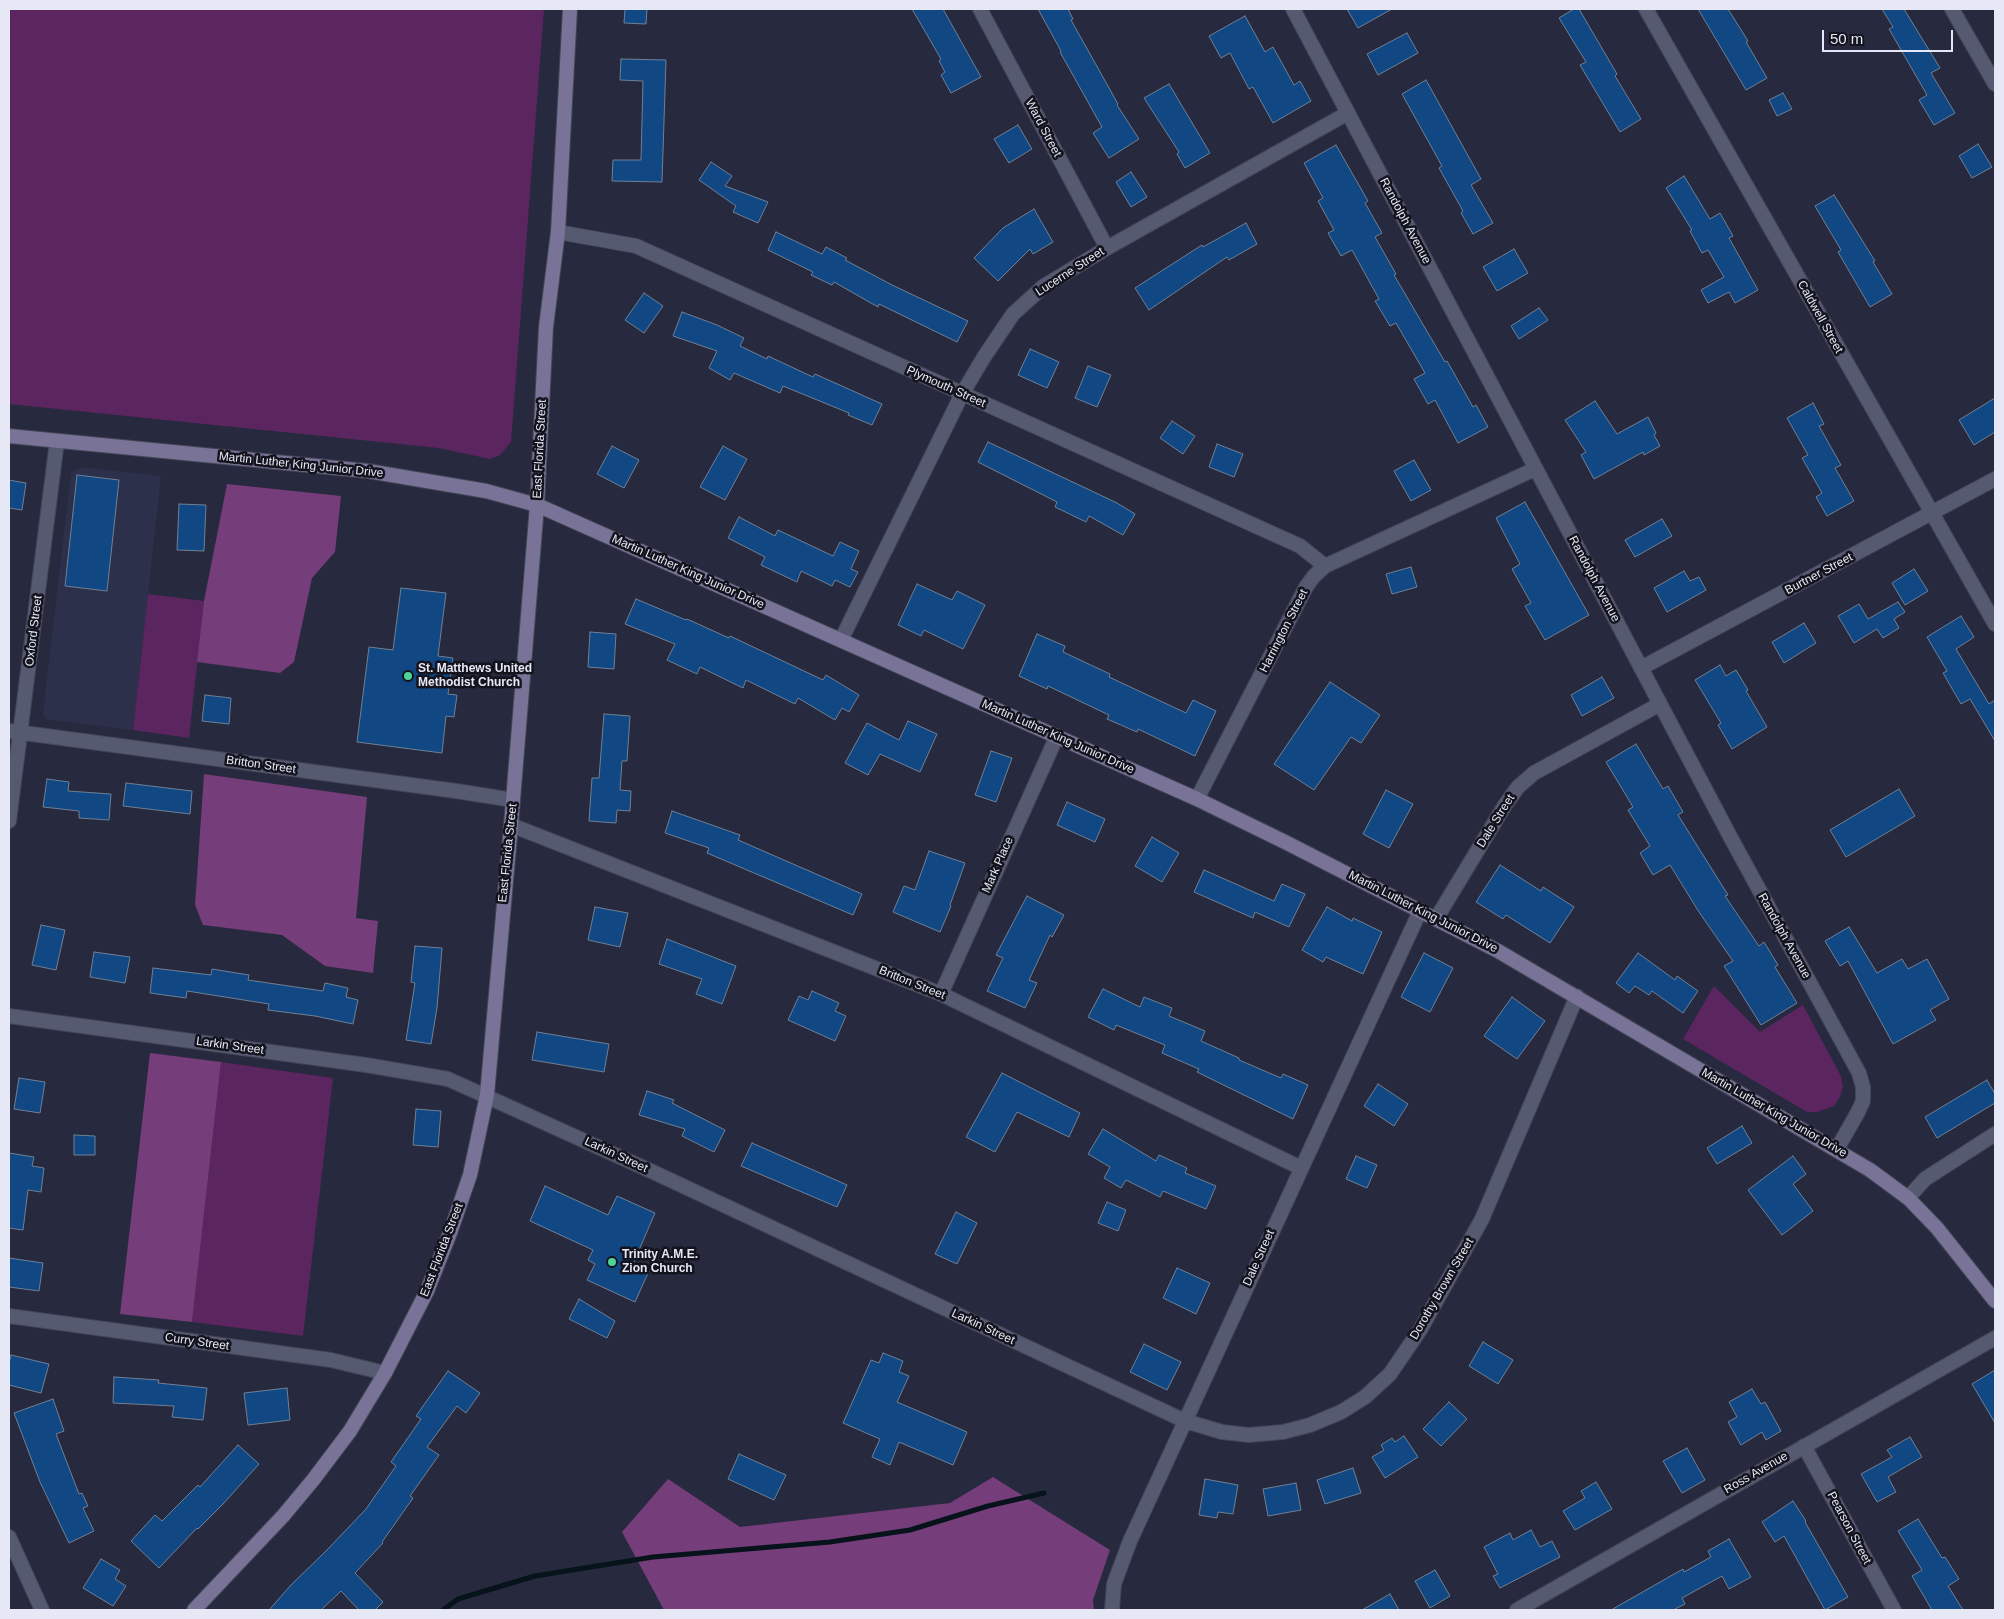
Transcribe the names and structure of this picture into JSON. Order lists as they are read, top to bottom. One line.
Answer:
{"streets":{"main road":["East Florida Street","Martin Luther King Junior Drive"],"street":["Ward Street","Randolph Avenue","Lucerne Street","Caldwell Street","Plymouth Street","Burtner Street","Oxford Street","Harrington Street","Britton Street","Dale Street","Mark Place","Larkin Street","Dorothy Brown Street","Curry Street","Ross Avenue","Pearson Street"]},"crossings":[["Ward Street","Lucerne Street"],["Randolph Avenue","Lucerne Street"],["Randolph Avenue","Martin Luther King Junior Drive"],["Randolph Avenue","Burtner Street"],["Randolph Avenue","Harrington Street"],["Randolph Avenue","Dale Street"],["Lucerne Street","Plymouth Street"],["Lucerne Street","Martin Luther King Junior Drive"],["Caldwell Street","Burtner Street"],["Plymouth Street","East Florida Street"],["Plymouth Street","Harrington Street"],["East Florida Street","Martin Luther King Junior Drive"],["East Florida Street","Britton Street"],["East Florida Street","Larkin Street"],["East Florida Street","Curry Street"],["Martin Luther King Junior Drive","Oxford Street"],["Martin Luther King Junior Drive","Harrington Street"],["Martin Luther King Junior Drive","Dale Street"],["Martin Luther King Junior Drive","Mark Place"],["Martin Luther King Junior Drive","Dorothy Brown Street"],["Oxford Street","Britton Street"],["Britton Street","Dale Street"],["Britton Street","Mark Place"],["Dale Street","Larkin Street"],["Dale Street","Dorothy Brown Street"],["Larkin Street","Dorothy Brown Street"],["Ross Avenue","Pearson Street"]],"places":["St. Matthews United Methodist Church","Trinity A.M.E. Zion Church"],"scale_bar":"50 m"}
